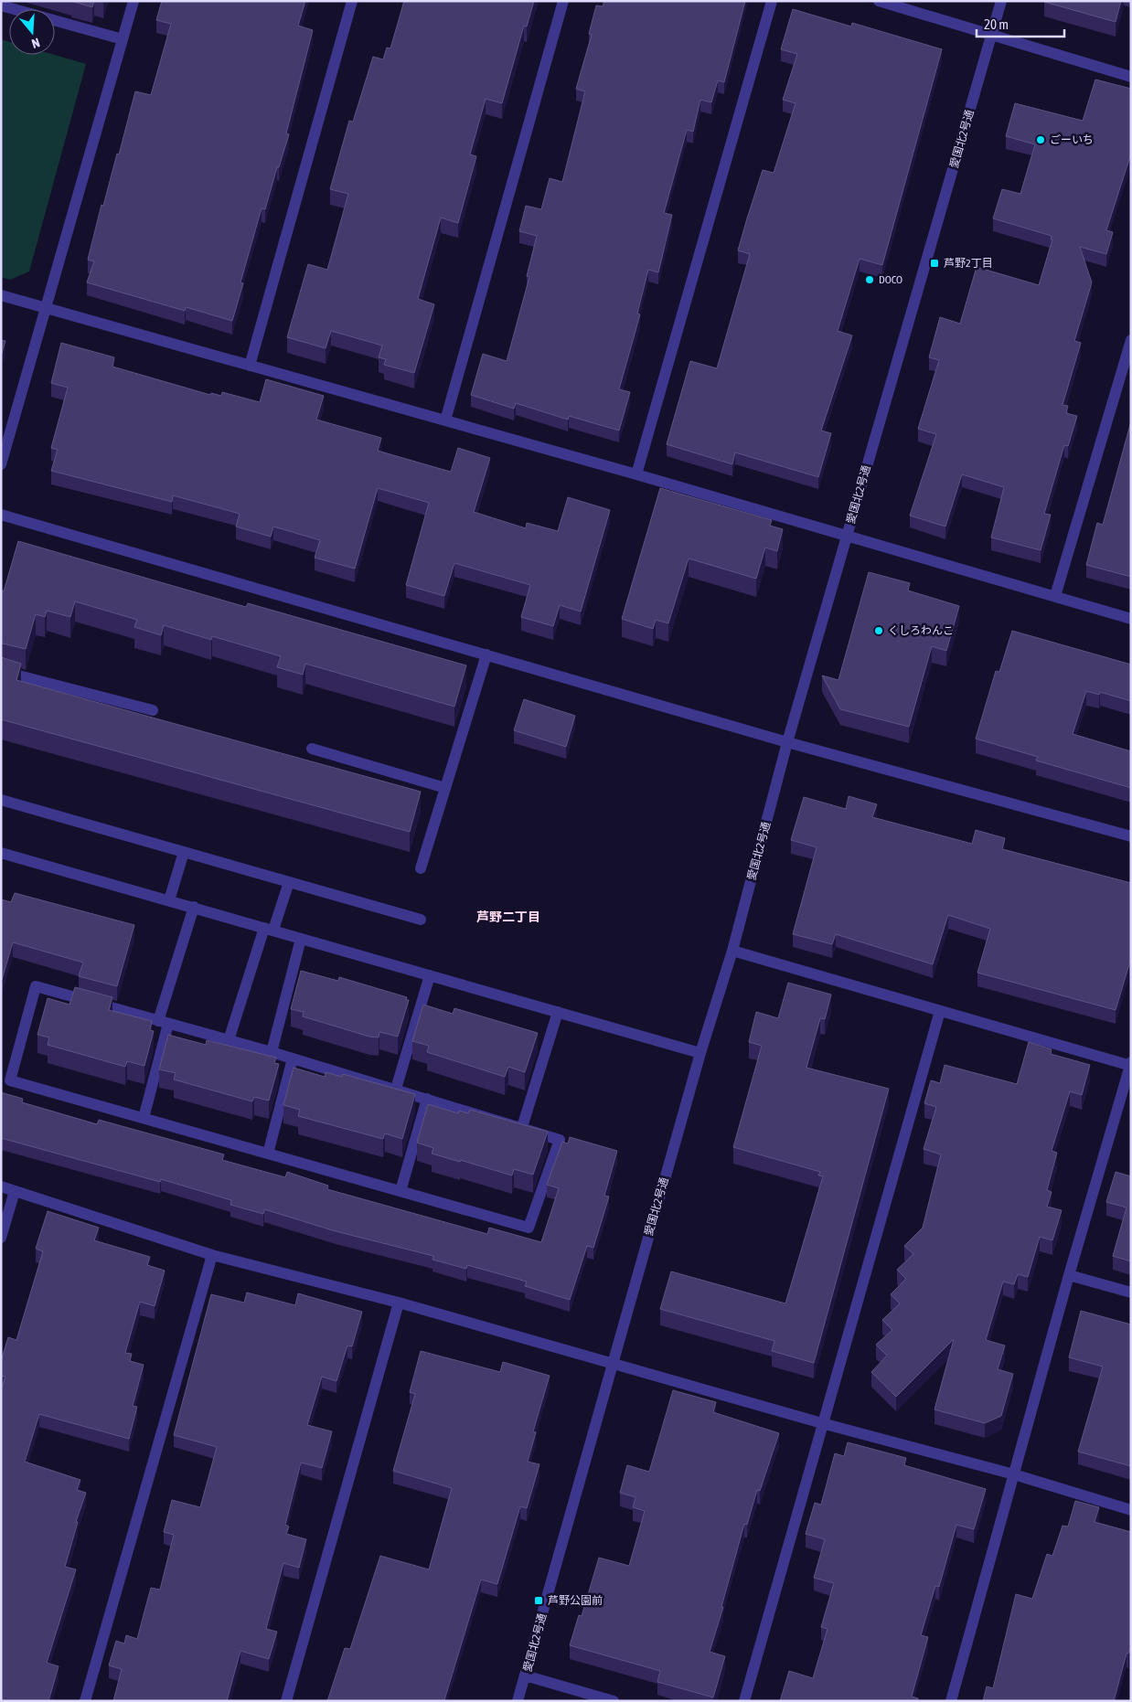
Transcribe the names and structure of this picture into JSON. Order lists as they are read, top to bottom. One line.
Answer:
{"streets":{"street":["愛国北2号通"]},"districts":["芦野二丁目"],"places":{"other":["ごーいち","DOCO","くしろわんこ"],"transit":["芦野2丁目","芦野公園前"]},"scale_bar":"20 m","north":"bottom"}
